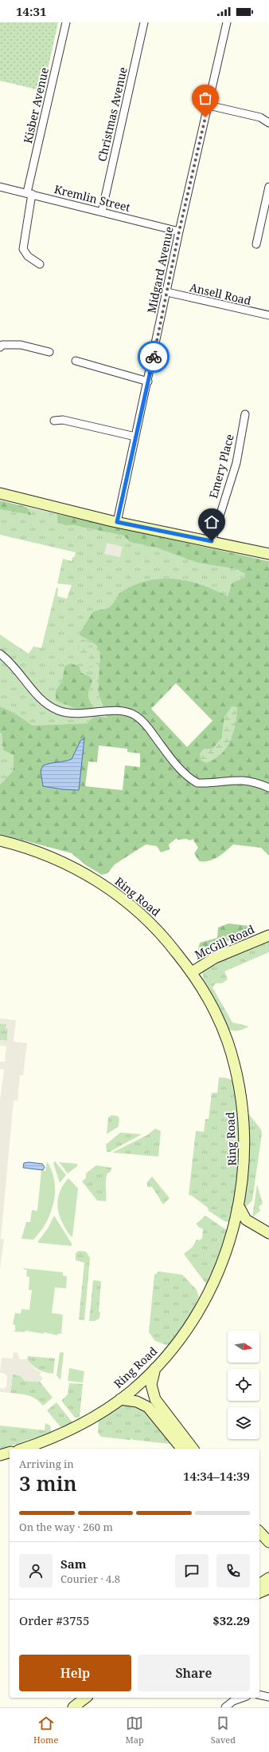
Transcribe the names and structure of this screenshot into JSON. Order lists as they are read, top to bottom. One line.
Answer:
{"streets":{"street":["Kisber Avenue","Christmas Avenue","Kremlin Street","Midgard Avenue","Ansell Road","Emery Place","Ring Road","McGill Road"]},"crossings":[["Kisber Avenue","Kremlin Street"],["Christmas Avenue","Kremlin Street"],["Kremlin Street","Midgard Avenue"],["Midgard Avenue","Ansell Road"],["Ring Road","McGill Road"]],"north":"right","page":{"status":"14:31","heading":["3 min","Arriving in","14:34–14:39"],"panel":["Sam","Courier · 4.8","Order #3755","$32.29"],"bar":"On the way · 260 m","buttons":["Help","Share"],"tabs":["Home","Map","Saved"]}}
